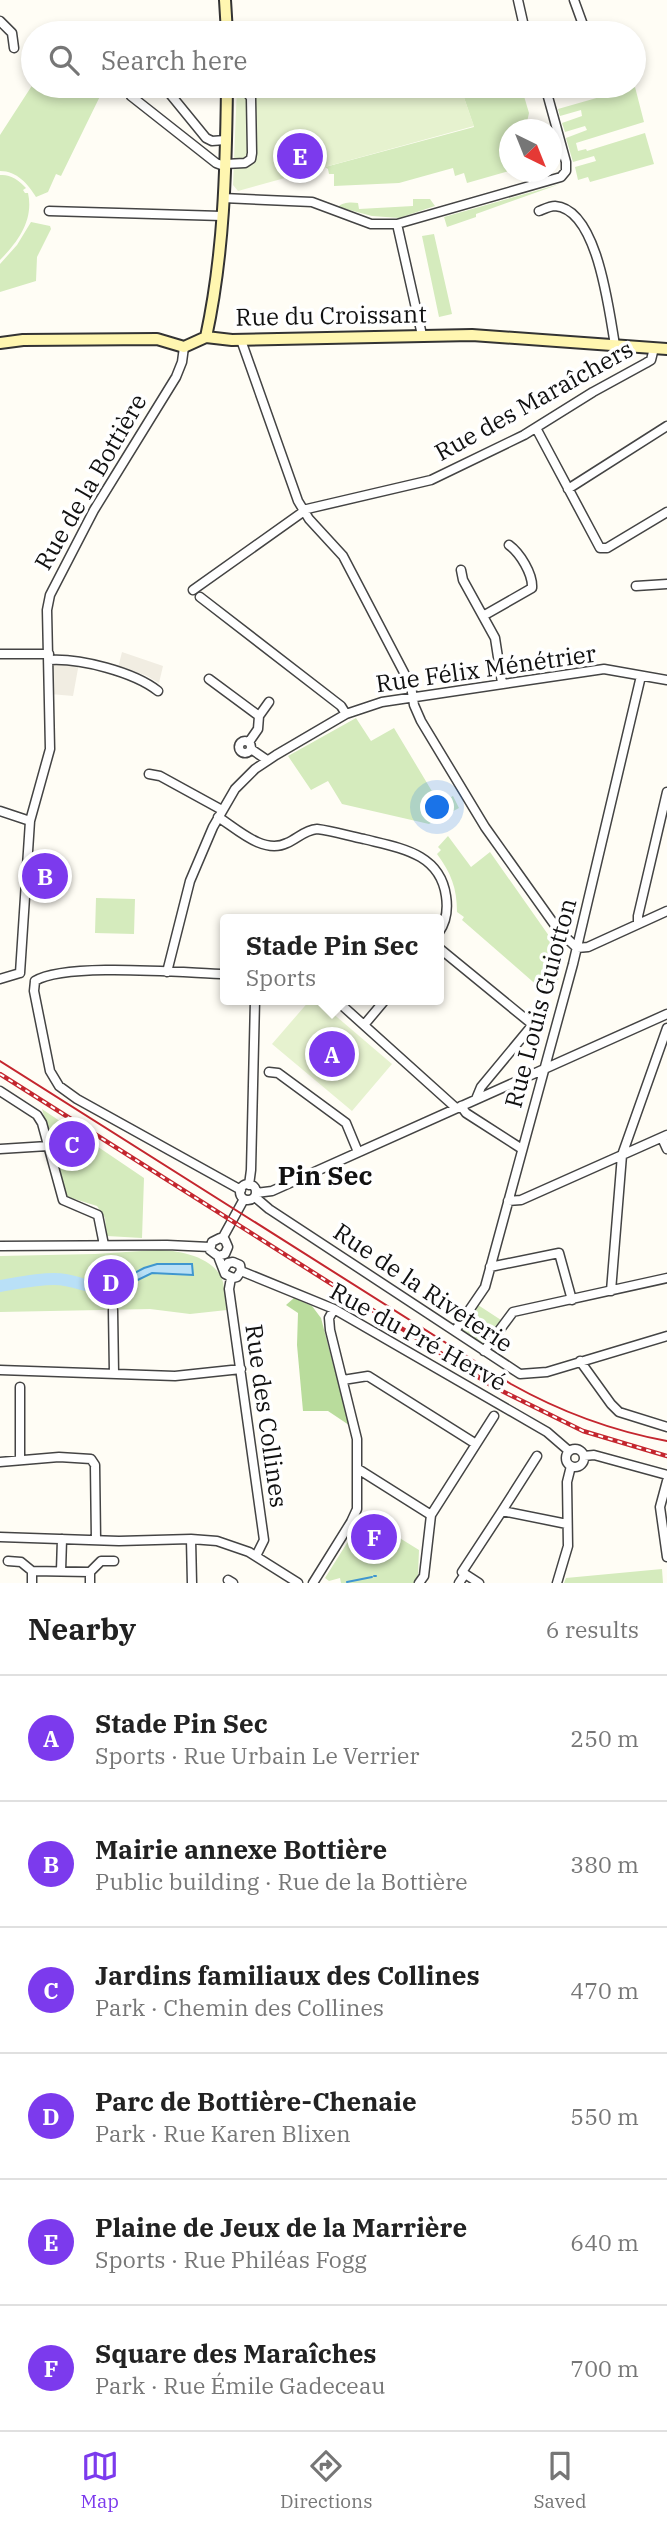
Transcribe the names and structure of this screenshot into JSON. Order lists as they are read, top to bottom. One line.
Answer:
{"streets":{"street":["Rue du Croissant","Rue des Maraîchers","Rue de la Bottière","Rue Félix Ménétrier","Rue Louis Guiotton","Rue de la Riveterie","Rue du Pré Hervé","Rue des Collines"]},"crossings":[["Rue du Croissant","Rue des Maraîchers"],["Rue du Croissant","Rue de la Bottière"],["Rue Félix Ménétrier","Rue Louis Guiotton"],["Rue Louis Guiotton","Rue de la Riveterie"],["Rue du Pré Hervé","Rue des Collines"]],"districts":["Pin Sec"],"north":"bottom right","page":{"search":"Search here","pins":["E","B","A","C","D","F"],"popup":["Stade Pin Sec","Sports"],"heading":["Nearby","6 results"],"list":[{"mark":"A","name":"Stade Pin Sec","note":"Sports · Rue Urbain Le Verrier","value":"250 m"},{"mark":"B","name":"Mairie annexe Bottière","note":"Public building · Rue de la Bottière","value":"380 m"},{"mark":"C","name":"Jardins familiaux des Collines","note":"Park · Chemin des Collines","value":"470 m"},{"mark":"D","name":"Parc de Bottière-Chenaie","note":"Park · Rue Karen Blixen","value":"550 m"},{"mark":"E","name":"Plaine de Jeux de la Marrière","note":"Sports · Rue Philéas Fogg","value":"640 m"},{"mark":"F","name":"Square des Maraîches","note":"Park · Rue Émile Gadeceau","value":"700 m"}],"nav":["Map","Directions","Saved"]}}
